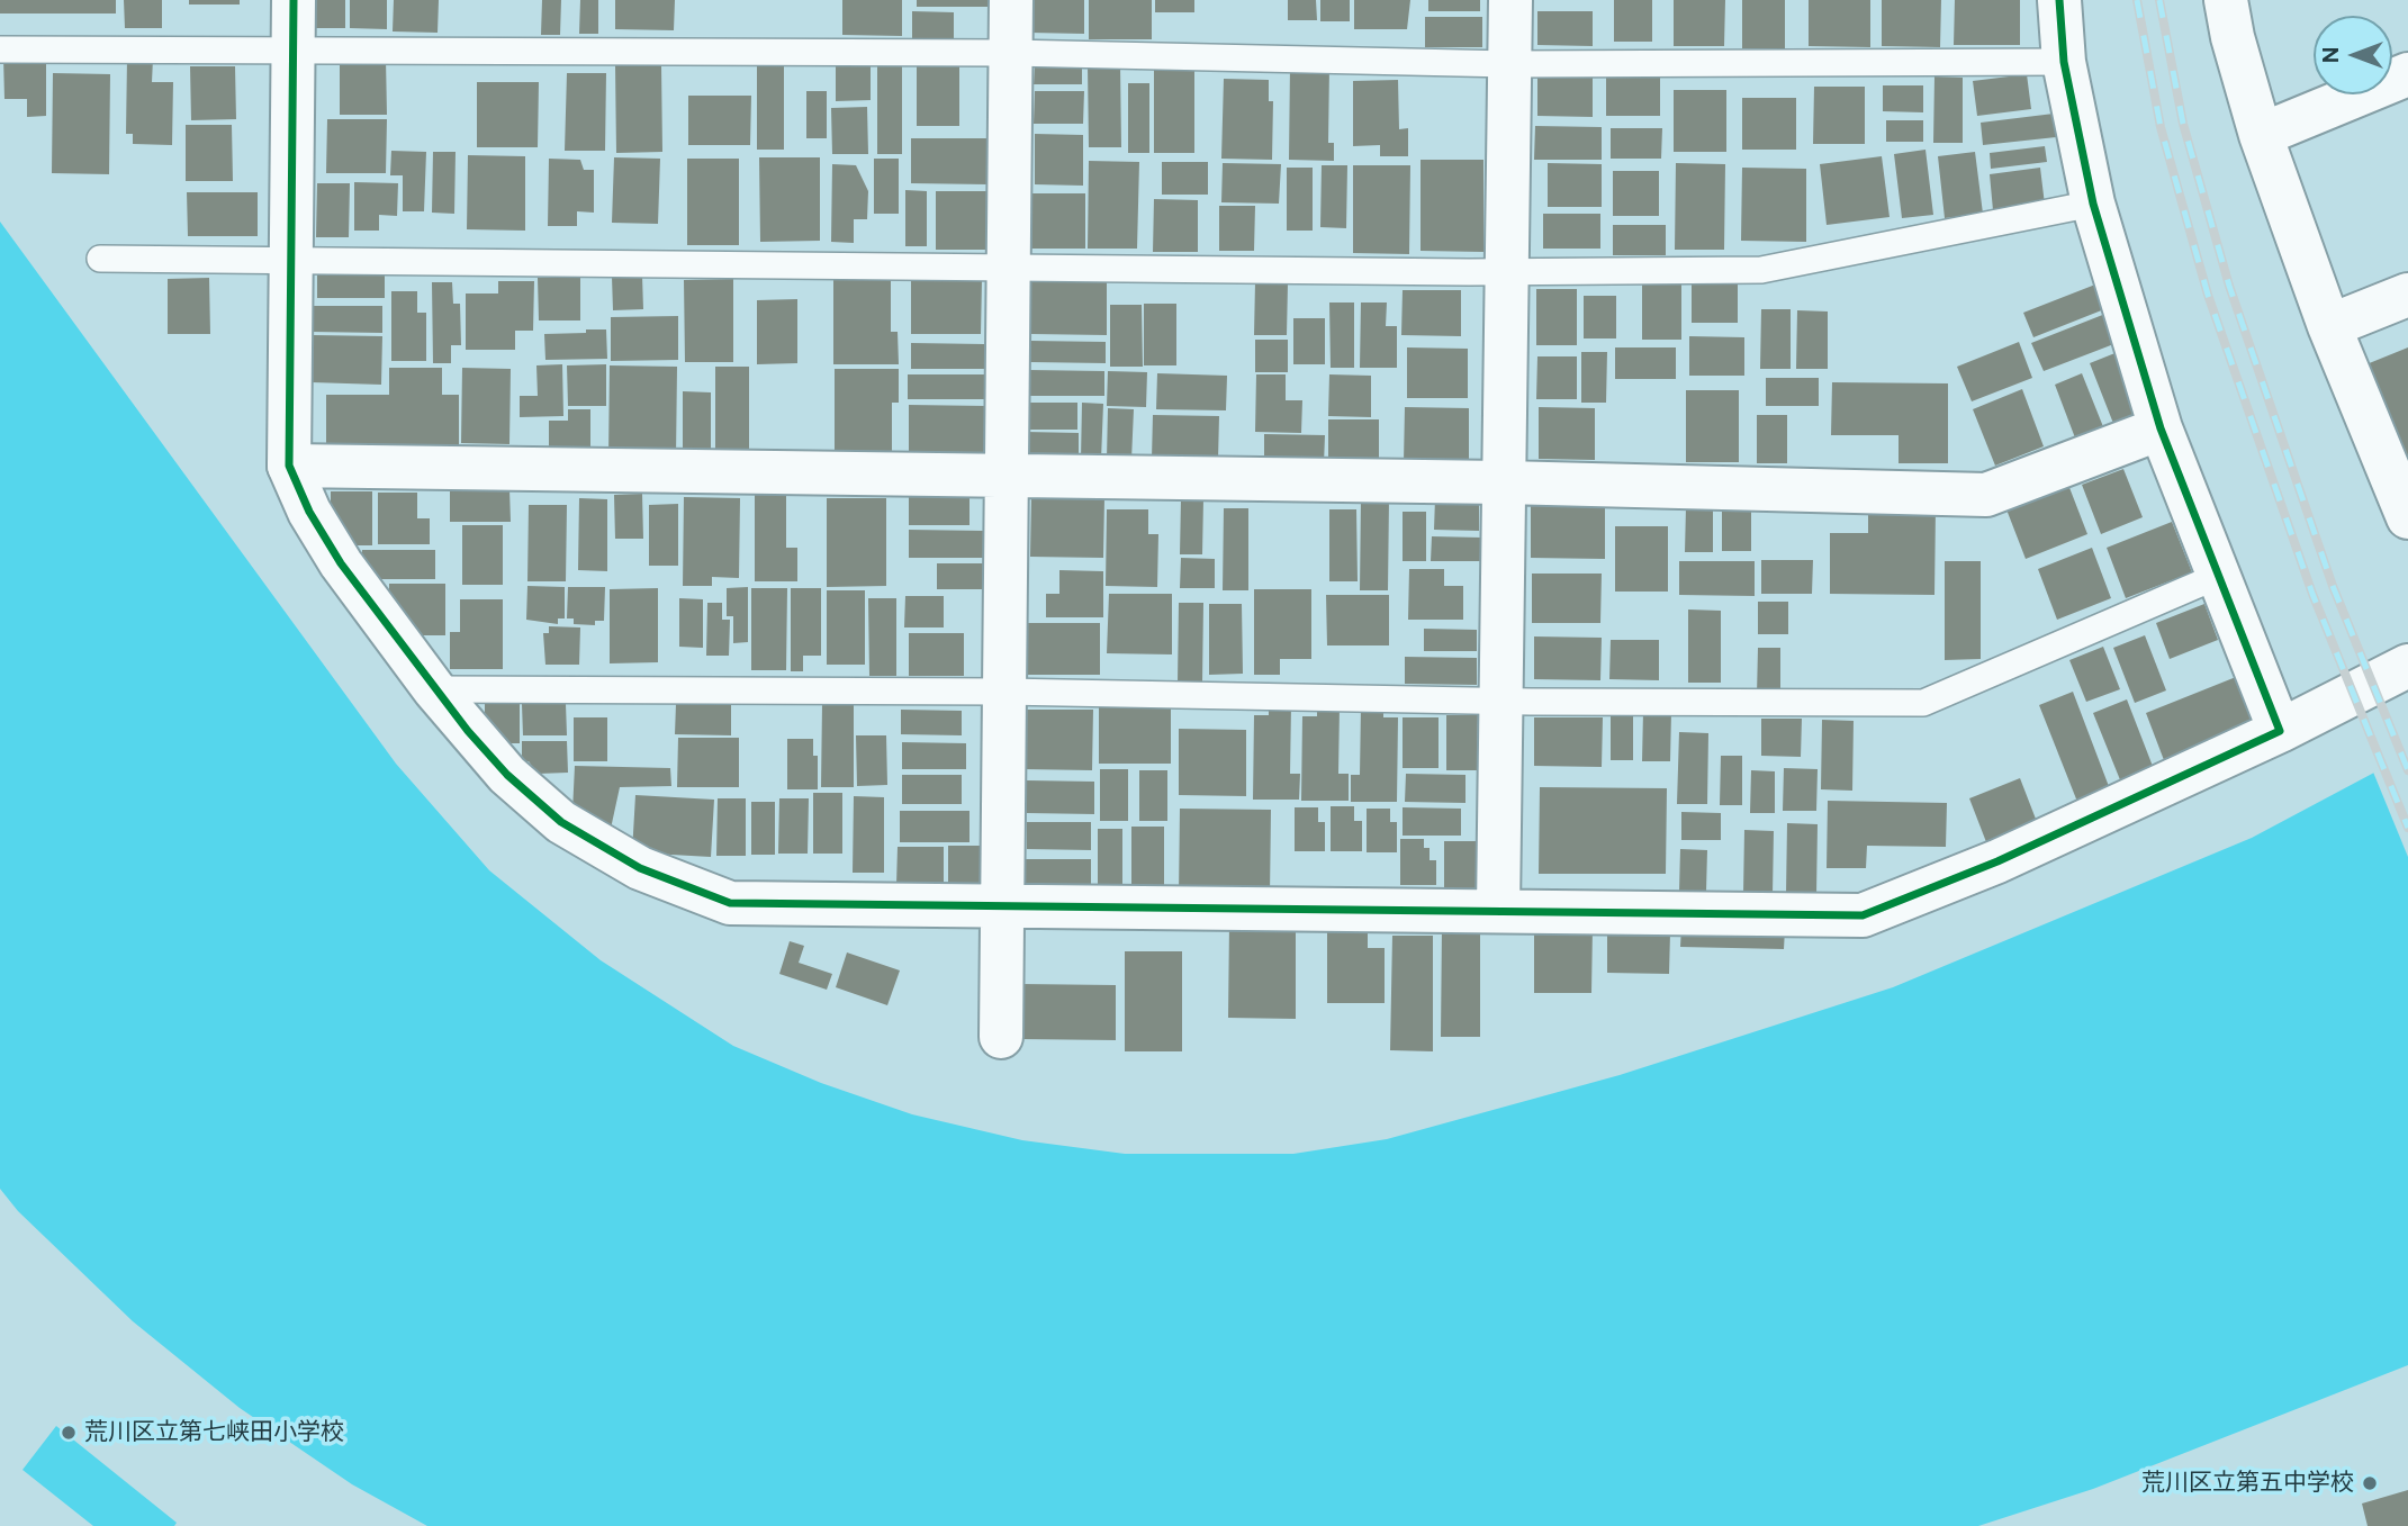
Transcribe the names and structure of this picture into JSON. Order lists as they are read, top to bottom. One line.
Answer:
{"places":["荒川区立第七峡田小学校","荒川区立第五中学校"],"north":"left"}
